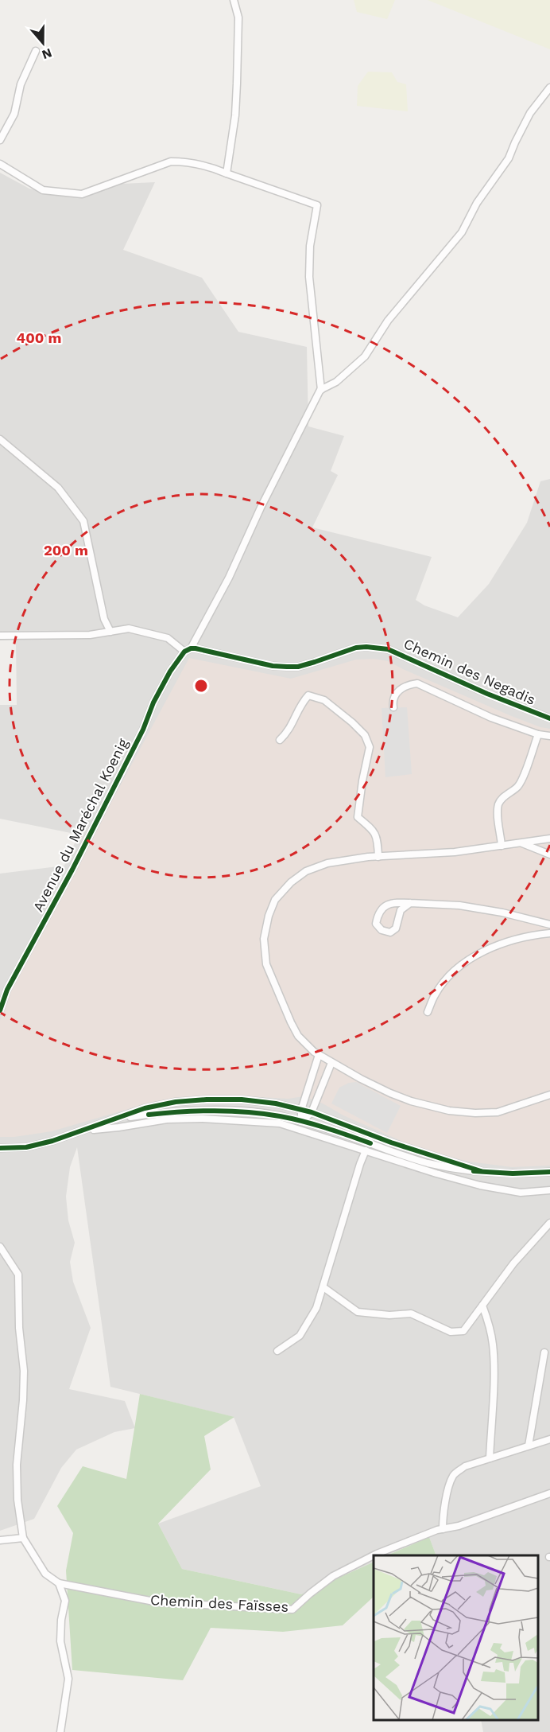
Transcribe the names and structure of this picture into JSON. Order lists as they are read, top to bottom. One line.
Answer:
{"streets":{"street":["Chemin des Negadis","Avenue du Maréchal Koenig","Chemin des Faïsses"]},"crossings":[["Chemin des Negadis","Avenue du Maréchal Koenig"]],"north":"bottom","rings":["400 m","200 m"]}
